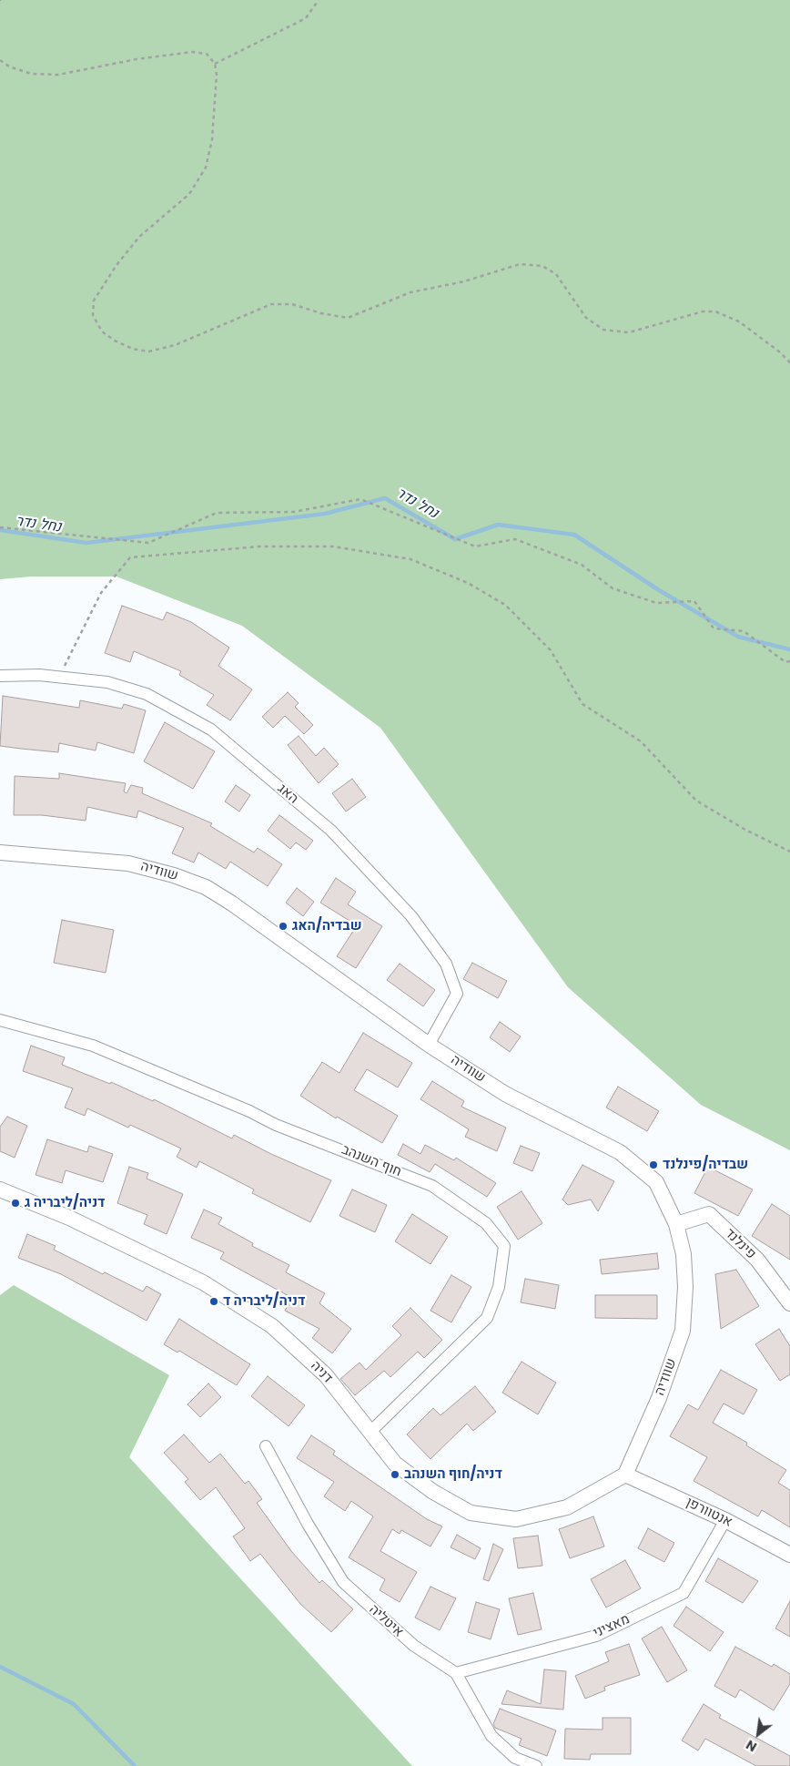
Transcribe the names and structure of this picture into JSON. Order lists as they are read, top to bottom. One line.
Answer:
{"streets":{"street":["האג","שוודיה","חוף השנהב","פינלנד","דניה","אנטוורפן","איטליה","מאציני"]},"crossings":[["האג","שוודיה"],["שוודיה","פינלנד"],["שוודיה","דניה"],["שוודיה","אנטוורפן"],["חוף השנהב","דניה"],["דניה","אנטוורפן"],["אנטוורפן","מאציני"],["איטליה","מאציני"]],"water":["נחל נדר"],"places":["שבדיה/האג","שבדיה/פינלנד","דניה/ליבריה ג","דניה/ליבריה ד","דניה/חוף השנהב"],"north":"bottom left"}
